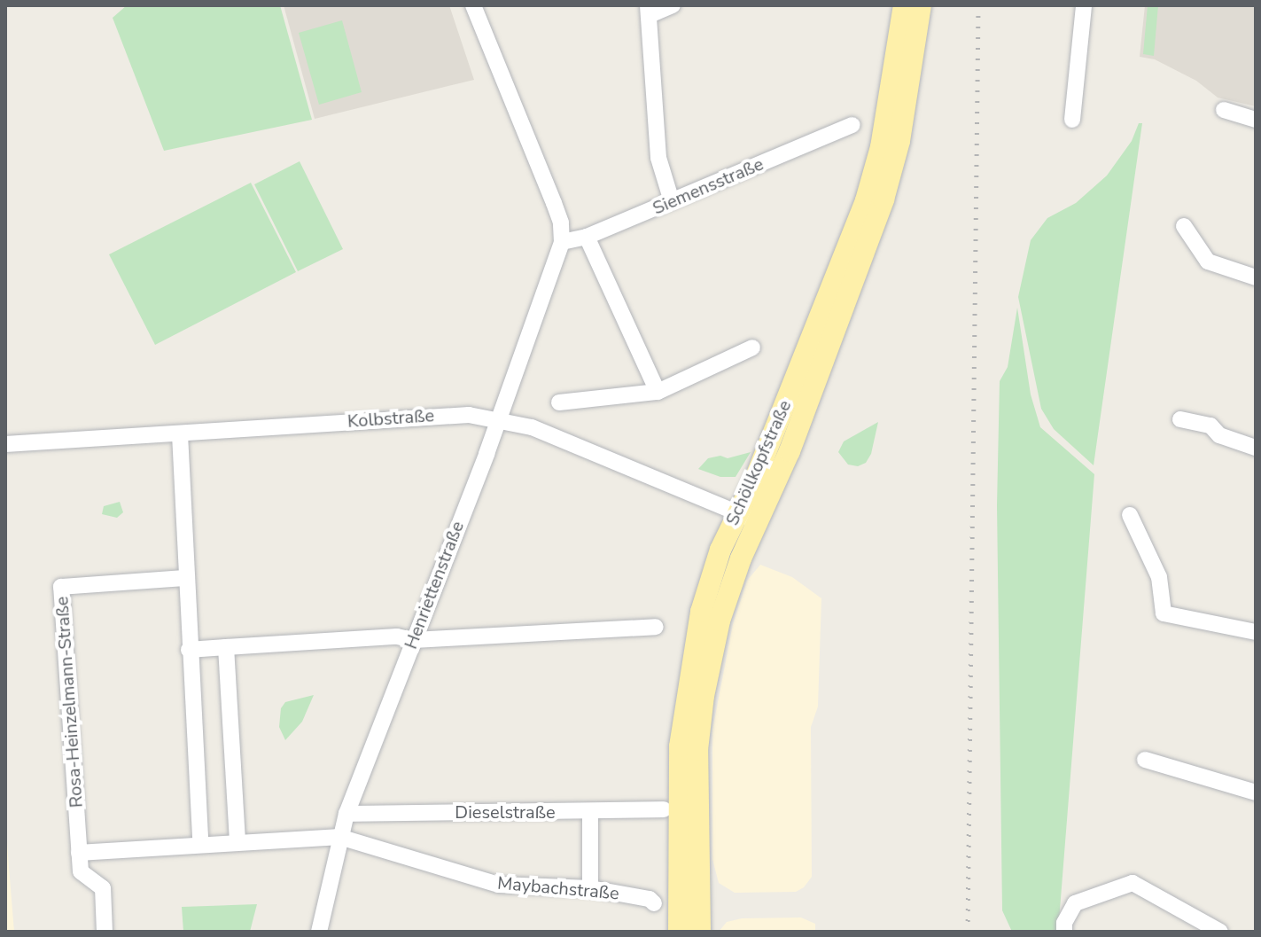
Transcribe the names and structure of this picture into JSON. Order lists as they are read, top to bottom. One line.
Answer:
{"streets":{"main road":["Schöllkopfstraße"],"street":["Siemensstraße","Kolbstraße","Henriettenstraße","Rosa-Heinzelmann-Straße","Dieselstraße","Maybachstraße"]},"crossings":[["Siemensstraße","Henriettenstraße"],["Kolbstraße","Schöllkopfstraße"],["Kolbstraße","Henriettenstraße"],["Henriettenstraße","Dieselstraße"],["Henriettenstraße","Maybachstraße"],["Rosa-Heinzelmann-Straße","Maybachstraße"]]}
